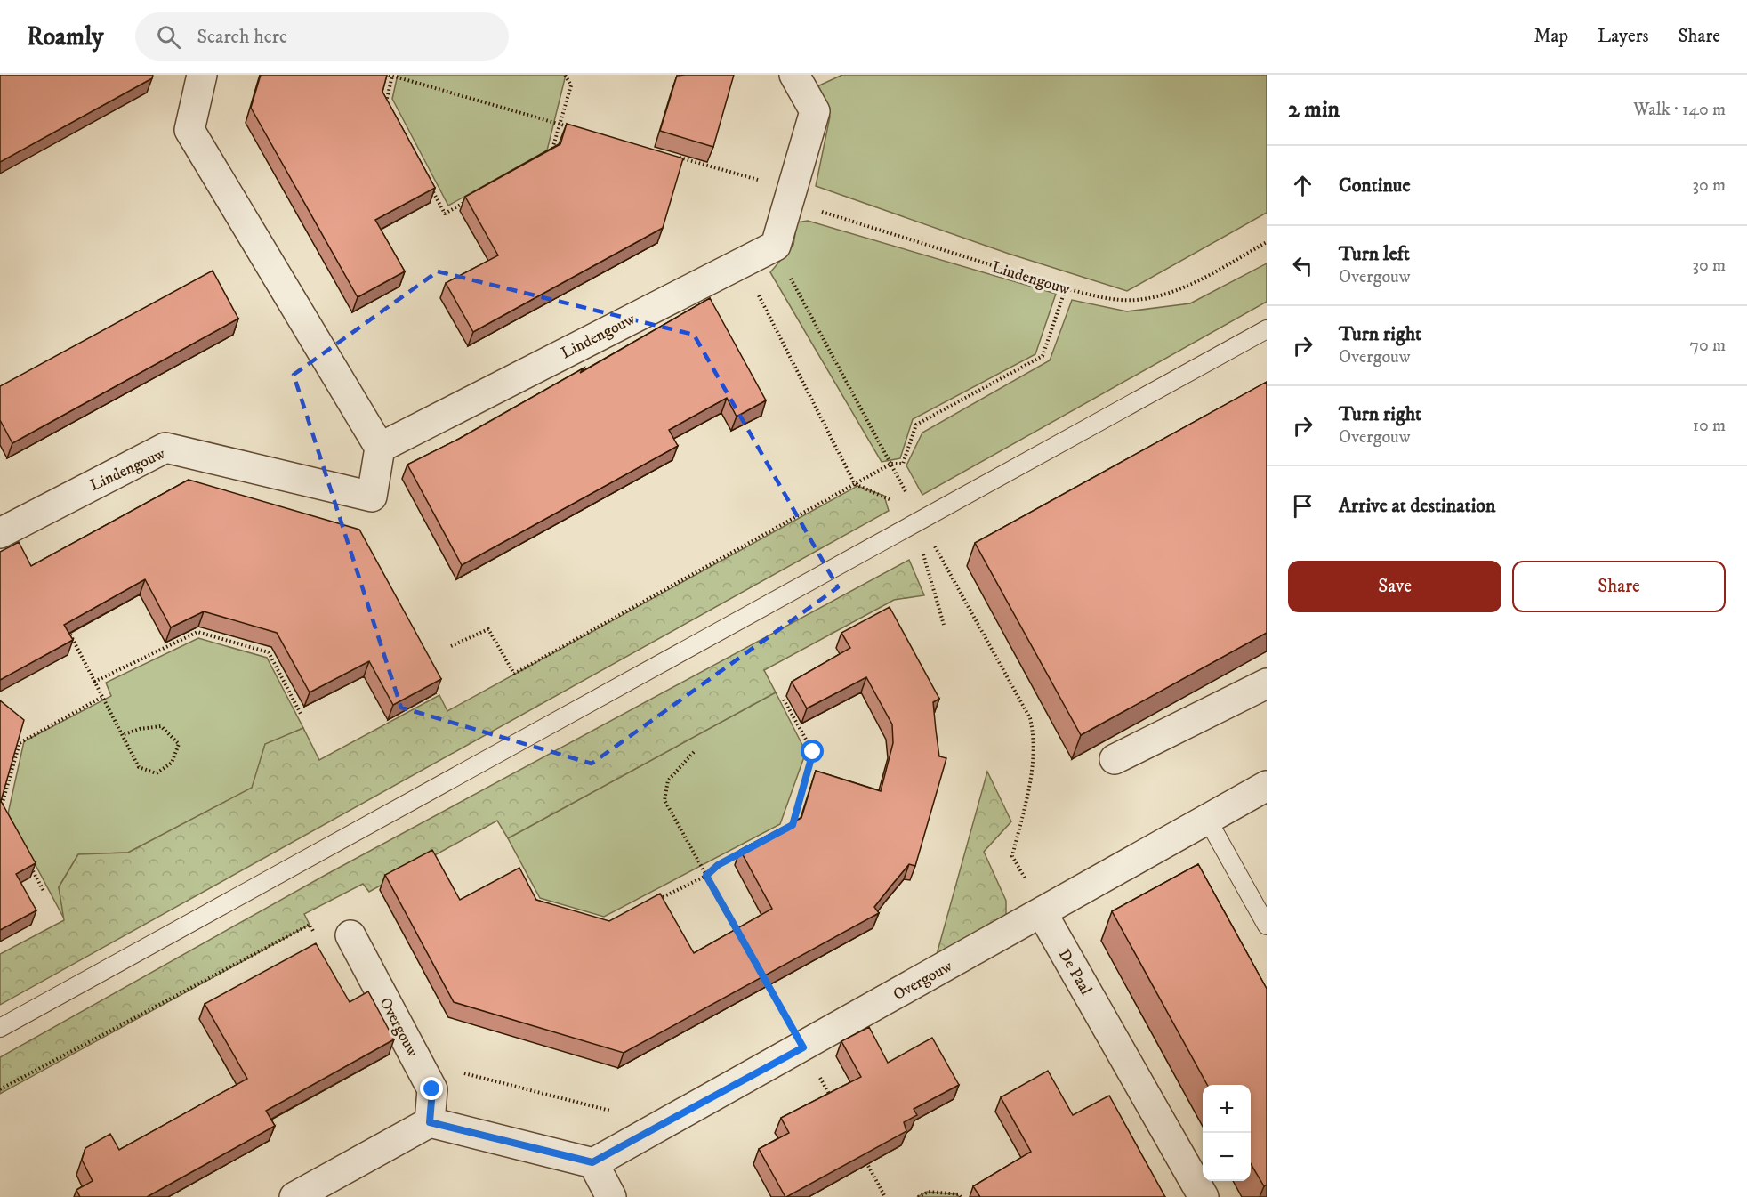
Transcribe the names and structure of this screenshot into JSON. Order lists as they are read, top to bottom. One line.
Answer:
{"streets":{"street":["Lindengouw","De Paal","Overgouw"]},"crossings":[["De Paal","Overgouw"]],"page":{"header":"Roamly","search":"Search here","nav":["Map","Layers","Share"],"heading":["2 min","Walk · 140 m"],"list":[["Continue","30 m"],["Turn left","Overgouw","30 m"],["Turn right","Overgouw","70 m"],["Turn right","Overgouw","10 m"],"Arrive at destination"],"buttons":["Save","Share"],"map_buttons":["+","−"]}}
